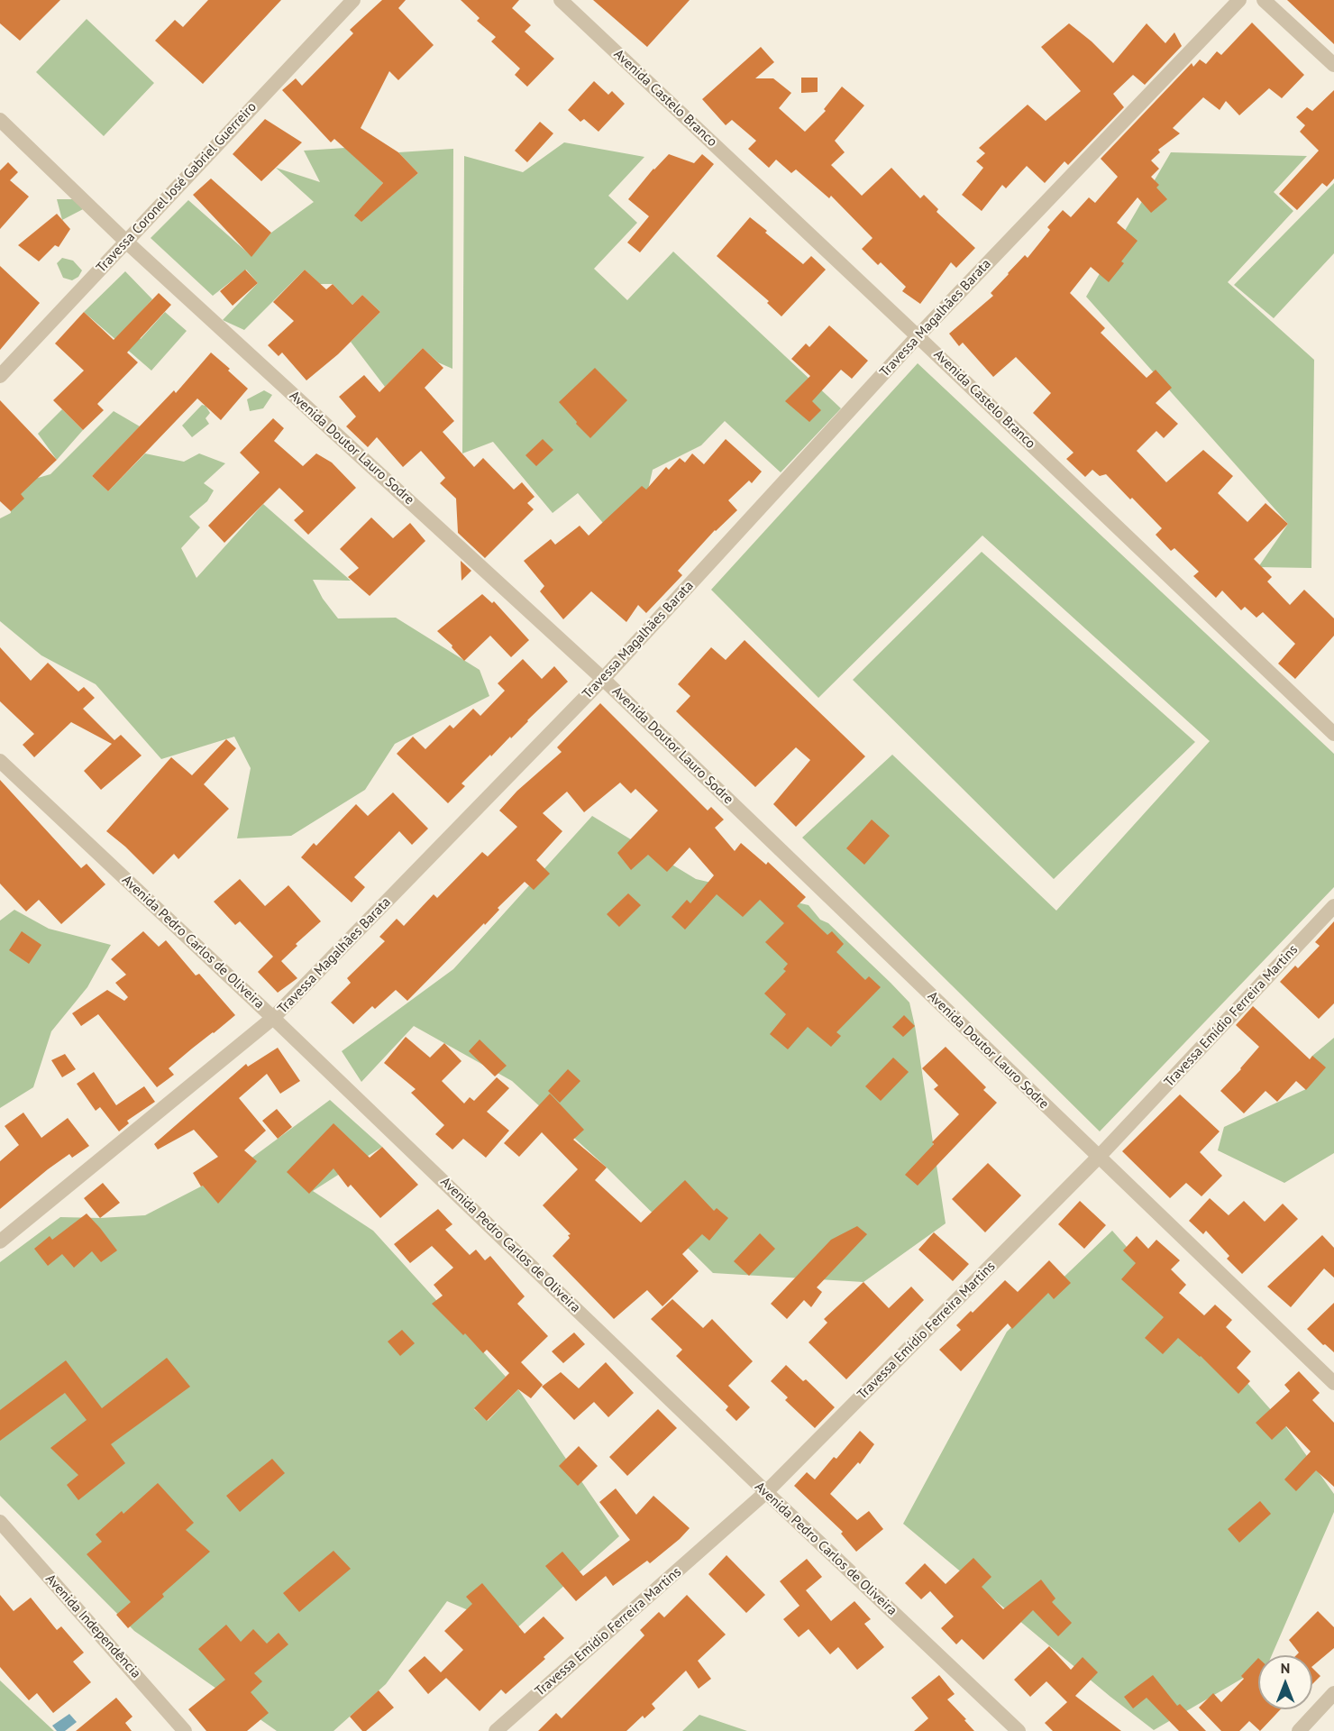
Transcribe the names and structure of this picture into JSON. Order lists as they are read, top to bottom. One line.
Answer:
{"streets":{"street":["Avenida Castelo Branco","Travessa Coronel José Gabriel Guerreiro","Travessa Magalhães Barata","Avenida Doutor Lauro Sodre","Avenida Pedro Carlos de Oliveira","Travessa Emídio Ferreira Martins","Avenida Independência"]},"crossings":[["Avenida Castelo Branco","Travessa Magalhães Barata"],["Travessa Coronel José Gabriel Guerreiro","Avenida Doutor Lauro Sodre"],["Travessa Magalhães Barata","Avenida Doutor Lauro Sodre"],["Travessa Magalhães Barata","Avenida Pedro Carlos de Oliveira"],["Avenida Doutor Lauro Sodre","Travessa Emídio Ferreira Martins"],["Avenida Pedro Carlos de Oliveira","Travessa Emídio Ferreira Martins"]],"north":"top"}
